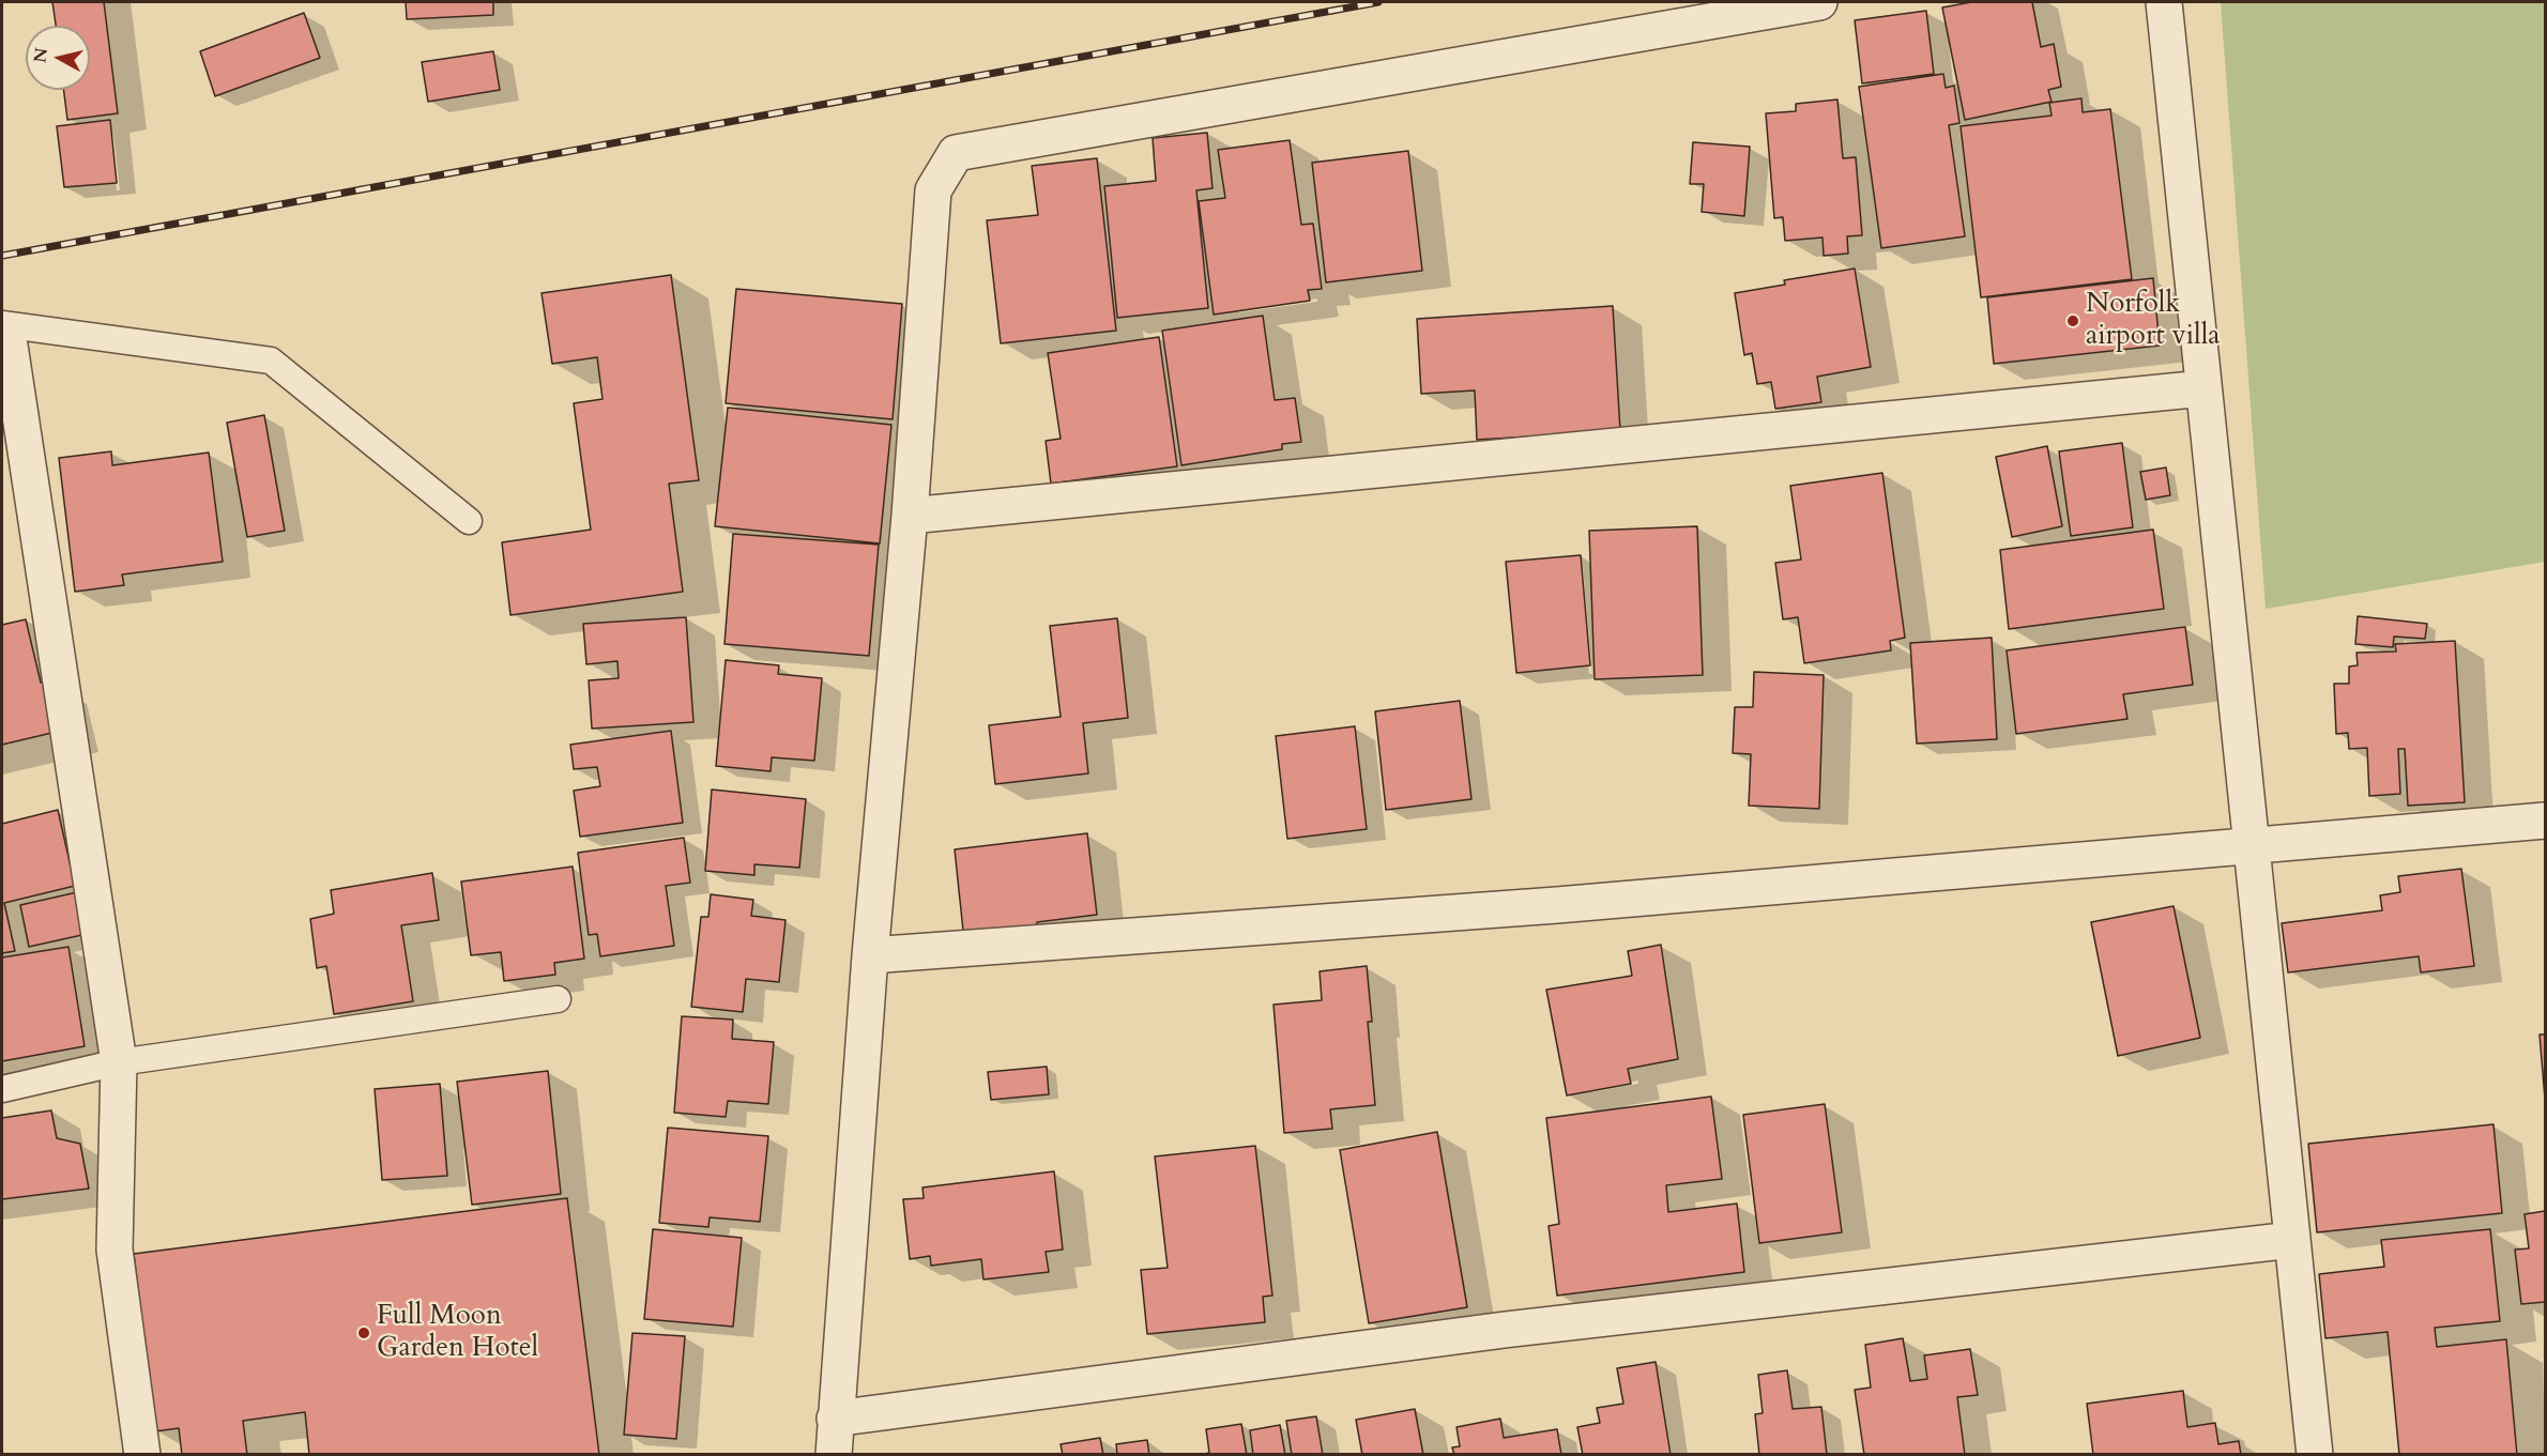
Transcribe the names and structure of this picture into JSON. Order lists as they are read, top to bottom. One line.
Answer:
{"places":["Norfolk airport villa","Full Moon Garden Hotel"],"north":"left"}
